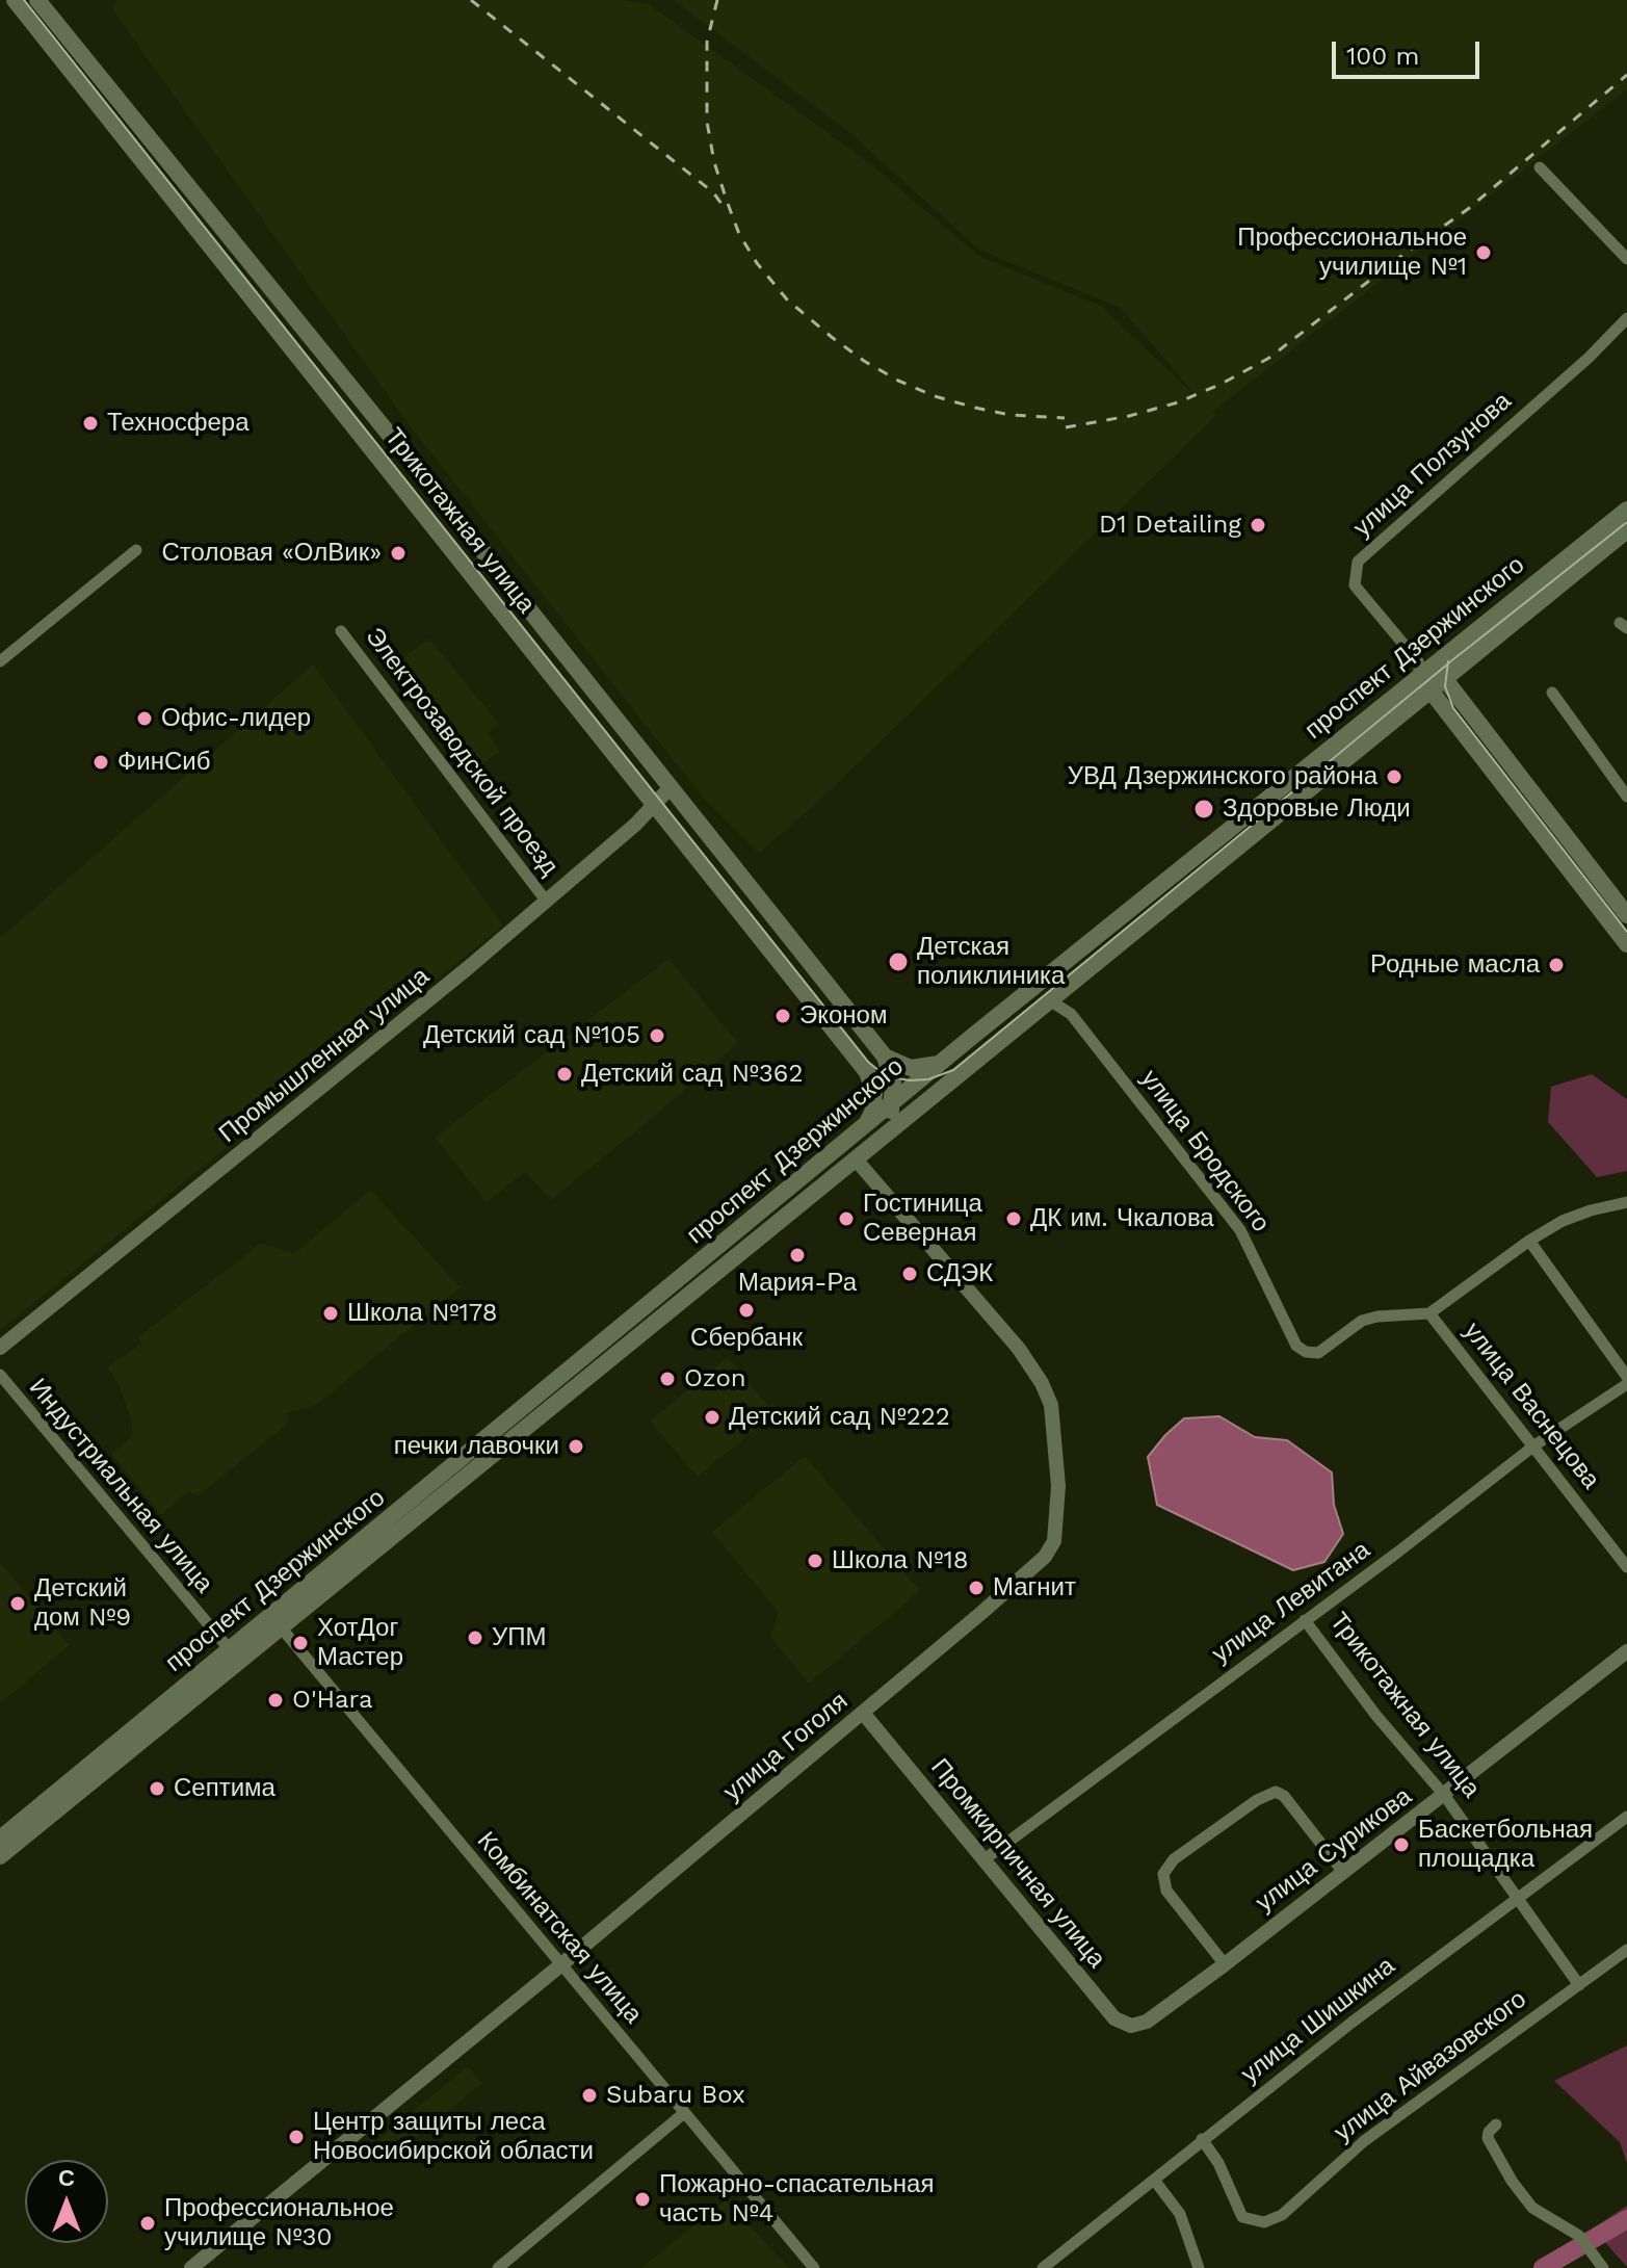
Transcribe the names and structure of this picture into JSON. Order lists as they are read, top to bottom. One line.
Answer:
{"streets":{"main road":["Трикотажная улица","проспект Дзержинского"],"street":["улица Ползунова","Электрозаводской проезд","Промышленная улица","улица Бродского","улица Васнецова","Индустриальная улица","улица Левитана","улица Гоголя","улица Сурикова","Промкирпичная улица","Комбинатская улица","улица Шишкина","улица Айвазовского"]},"crossings":[["улица Ползунова","проспект Дзержинского"],["Трикотажная улица","Промышленная улица"],["Трикотажная улица","улица Левитана"],["Трикотажная улица","улица Сурикова"],["Трикотажная улица","улица Шишкина"],["Трикотажная улица","улица Айвазовского"],["проспект Дзержинского","улица Бродского"],["проспект Дзержинского","Индустриальная улица"],["проспект Дзержинского","улица Гоголя"],["проспект Дзержинского","Комбинатская улица"],["Электрозаводской проезд","Промышленная улица"],["улица Бродского","улица Васнецова"],["улица Васнецова","улица Левитана"],["улица Левитана","Промкирпичная улица"],["улица Гоголя","Промкирпичная улица"],["улица Гоголя","Комбинатская улица"],["улица Сурикова","Промкирпичная улица"],["улица Шишкина","улица Айвазовского"]],"places":["Профессиональное училище №1","Техносфера","D1 Detailing","Столовая «ОлВик»","Офис-лидер","ФинСиб","УВД Дзержинского района","Здоровые Люди","Детская поликлиника","Родные масла","Эконом","Детский сад №105","Детский сад №362","Гостиница Северная","ДК им. Чкалова","Мария-Ра","СДЭК","Сбербанк","Школа №178","Ozon","Детский сад №222","печки лавочки","Школа №18","Магнит","Детский дом №9","УПМ","ХотДог Мастер","O'Hara","Септима","Баскетбольная площадка","Subaru Box","Центр защиты леса Новосибирской области","Пожарно-спасательная часть №4","Профессиональное училище №30"],"scale_bar":"100 m","north":"top"}
